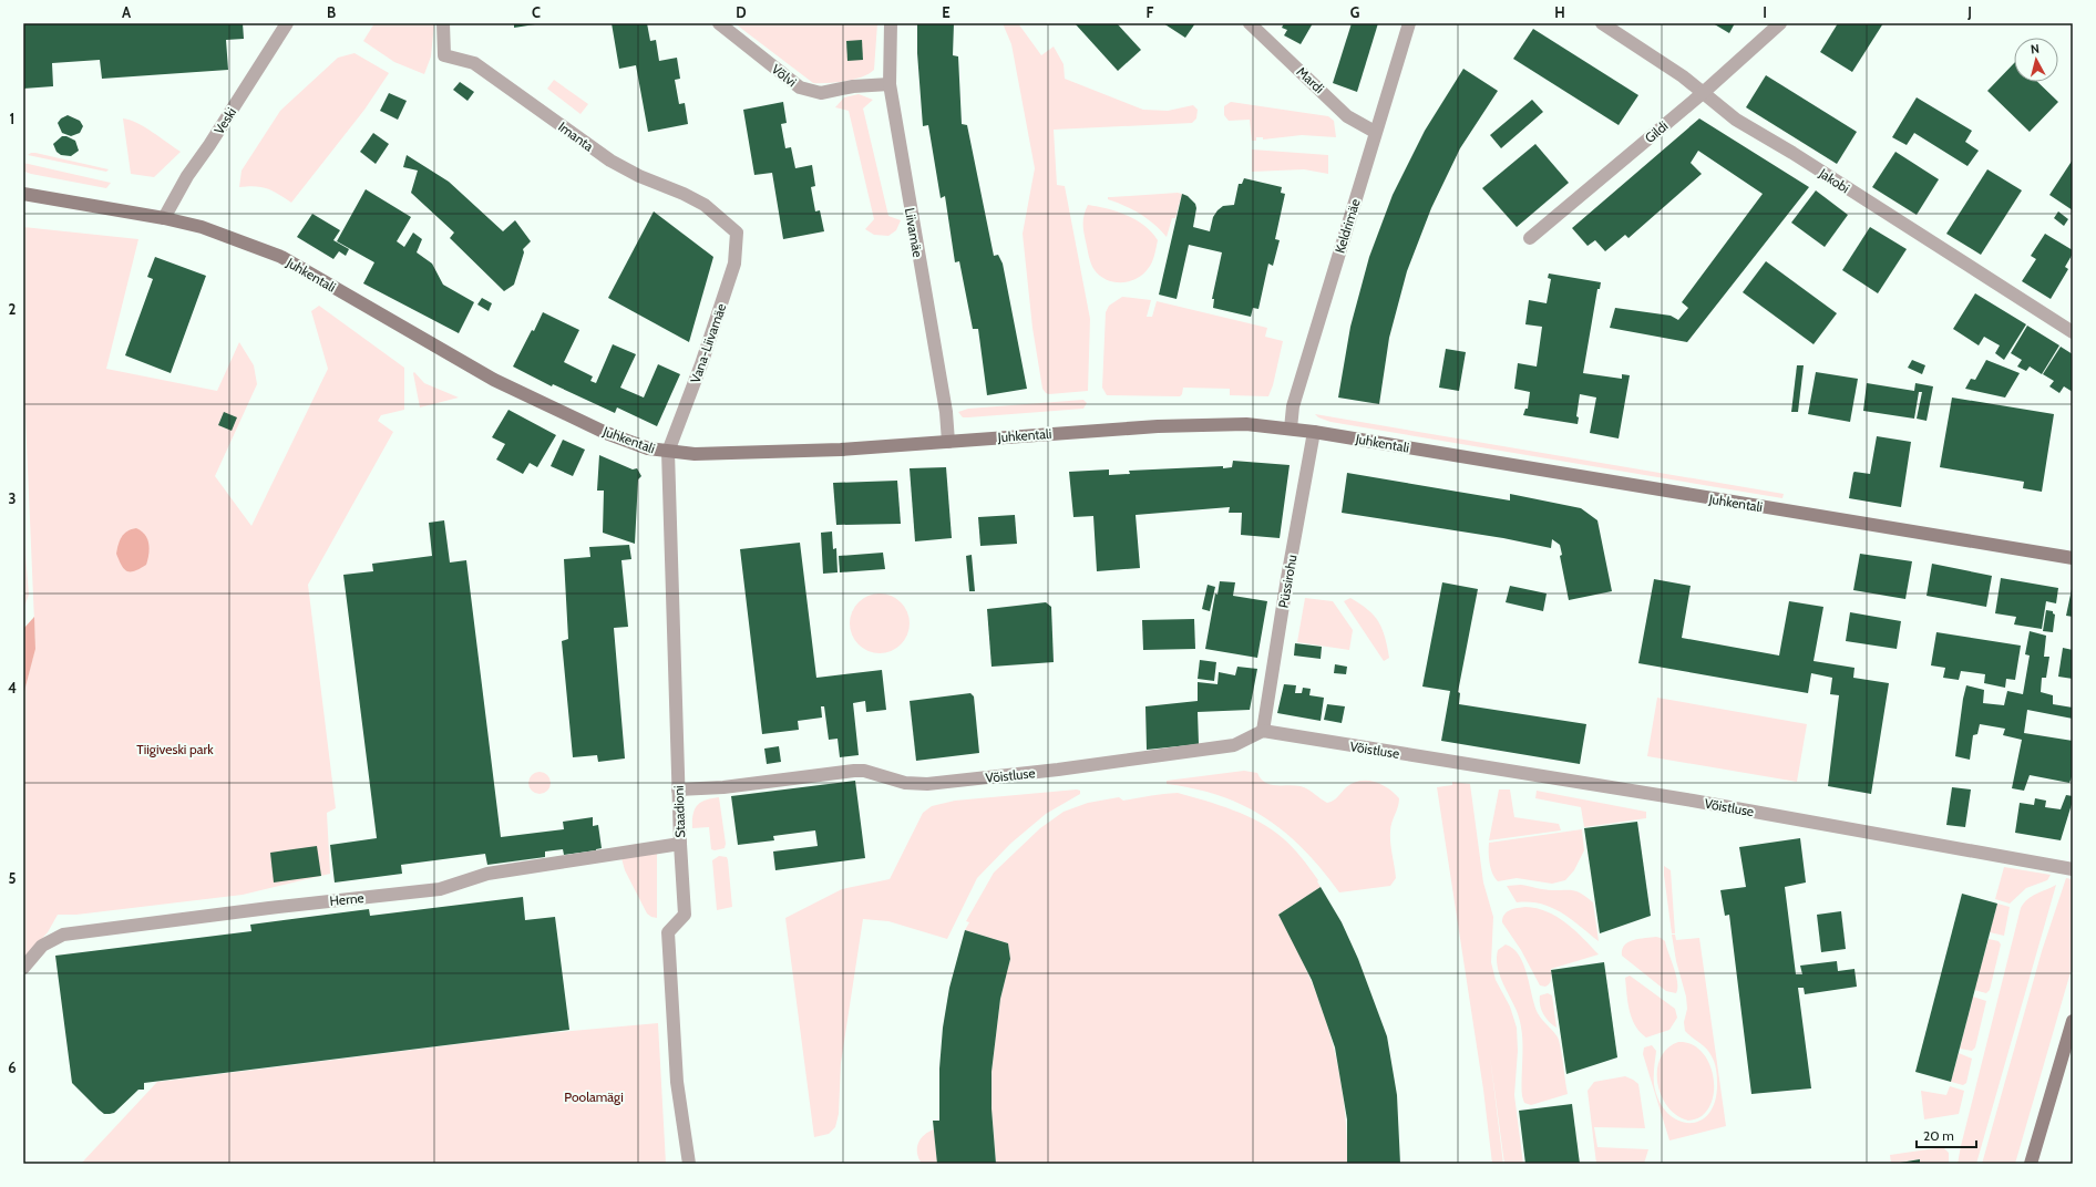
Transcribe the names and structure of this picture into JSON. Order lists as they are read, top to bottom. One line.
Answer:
{"streets":{"street":["Võlvi","Mardi","Veski","Gildi","Imanta","Jakobi","Keldrimäe","Liivamäe","Juhkentali","Vana-Liivamäe","Püssirohu","Võistluse","Staadioni","Herne"]},"crossings":[["Võlvi","Liivamäe"],["Mardi","Keldrimäe"],["Veski","Juhkentali"],["Gildi","Jakobi"],["Imanta","Vana-Liivamäe"],["Keldrimäe","Juhkentali"],["Liivamäe","Juhkentali"],["Juhkentali","Vana-Liivamäe"],["Juhkentali","Püssirohu"],["Juhkentali","Staadioni"],["Vana-Liivamäe","Staadioni"],["Püssirohu","Võistluse"],["Võistluse","Staadioni"],["Staadioni","Herne"]],"parks":["Tiigiveski park","Poolamägi"],"scale_bar":"20 m","north":"top","grid":{"columns":["A","B","C","D","E","F","G","H","I","J"],"rows":["1","2","3","4","5","6"]}}
